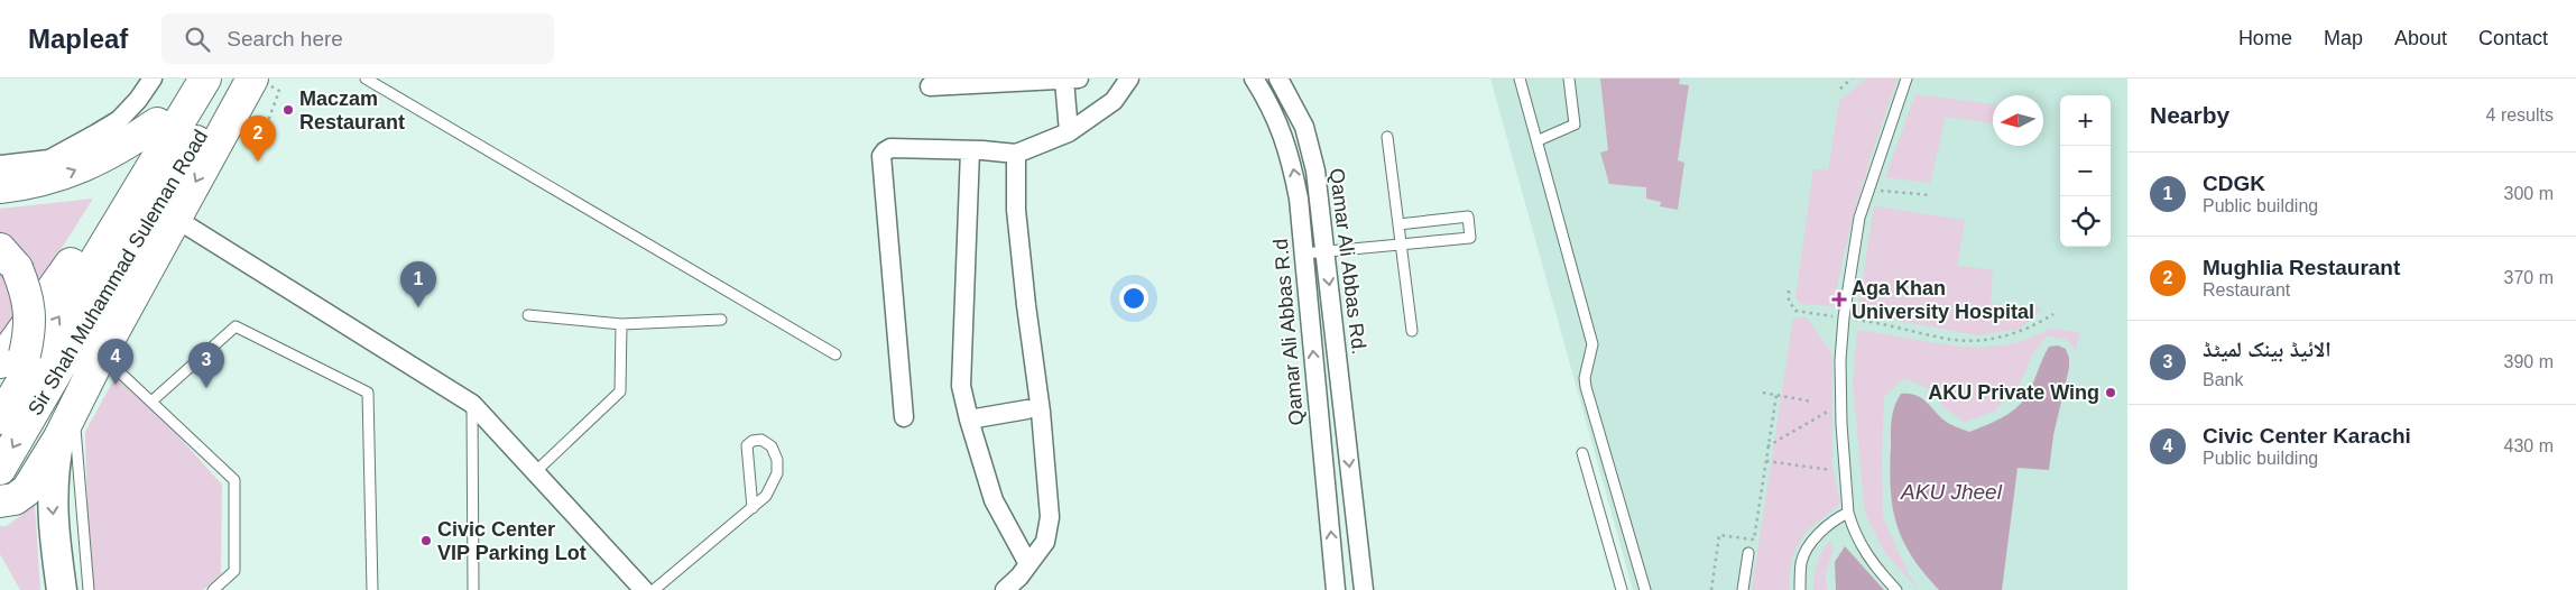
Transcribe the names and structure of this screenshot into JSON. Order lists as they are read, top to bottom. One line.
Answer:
{"streets":{"highway":["Sir Shah Muhammad Suleman Road"],"street":["Qamar Ali Abbas Rd.","Qamar Ali Abbas R.d"]},"one_way":["Qamar Ali Abbas Rd.","Qamar Ali Abbas R.d"],"water":["AKU Jheel"],"places":{"other":["Maczam Restaurant","AKU Private Wing","Civic Center VIP Parking Lot"],"health":["Aga Khan University Hospital"]},"north":"left","page":{"header":"Mapleaf","search":"Search here","nav":["Home","Map","About","Contact"],"heading":["Nearby","4 results"],"map_buttons":["+","−"],"pins":["2","1","4","3"],"list":[{"mark":"1","name":"CDGK","note":"Public building","value":"300 m"},{"mark":"2","name":"Mughlia Restaurant","note":"Restaurant","value":"370 m"},{"mark":"3","name":"الائیڈ بینک لمیٹڈ","note":"Bank","value":"390 m"},{"mark":"4","name":"Civic Center Karachi","note":"Public building","value":"430 m"}]}}
